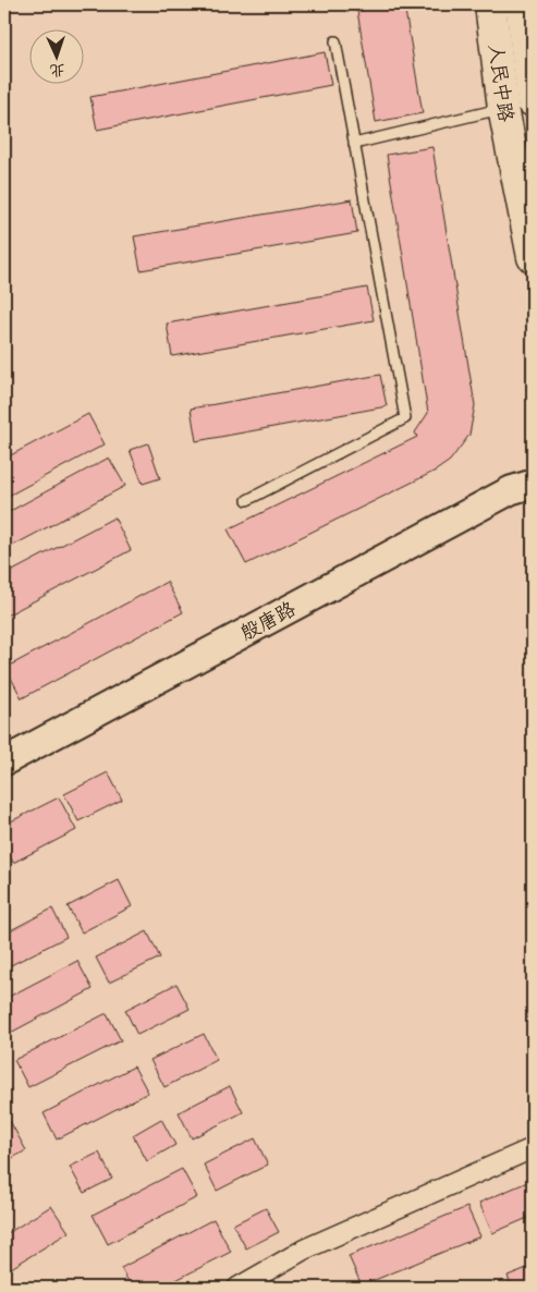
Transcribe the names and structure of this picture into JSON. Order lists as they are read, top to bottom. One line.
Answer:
{"streets":{"main road":["人民中路"],"street":["殷唐路"]},"north":"bottom"}
